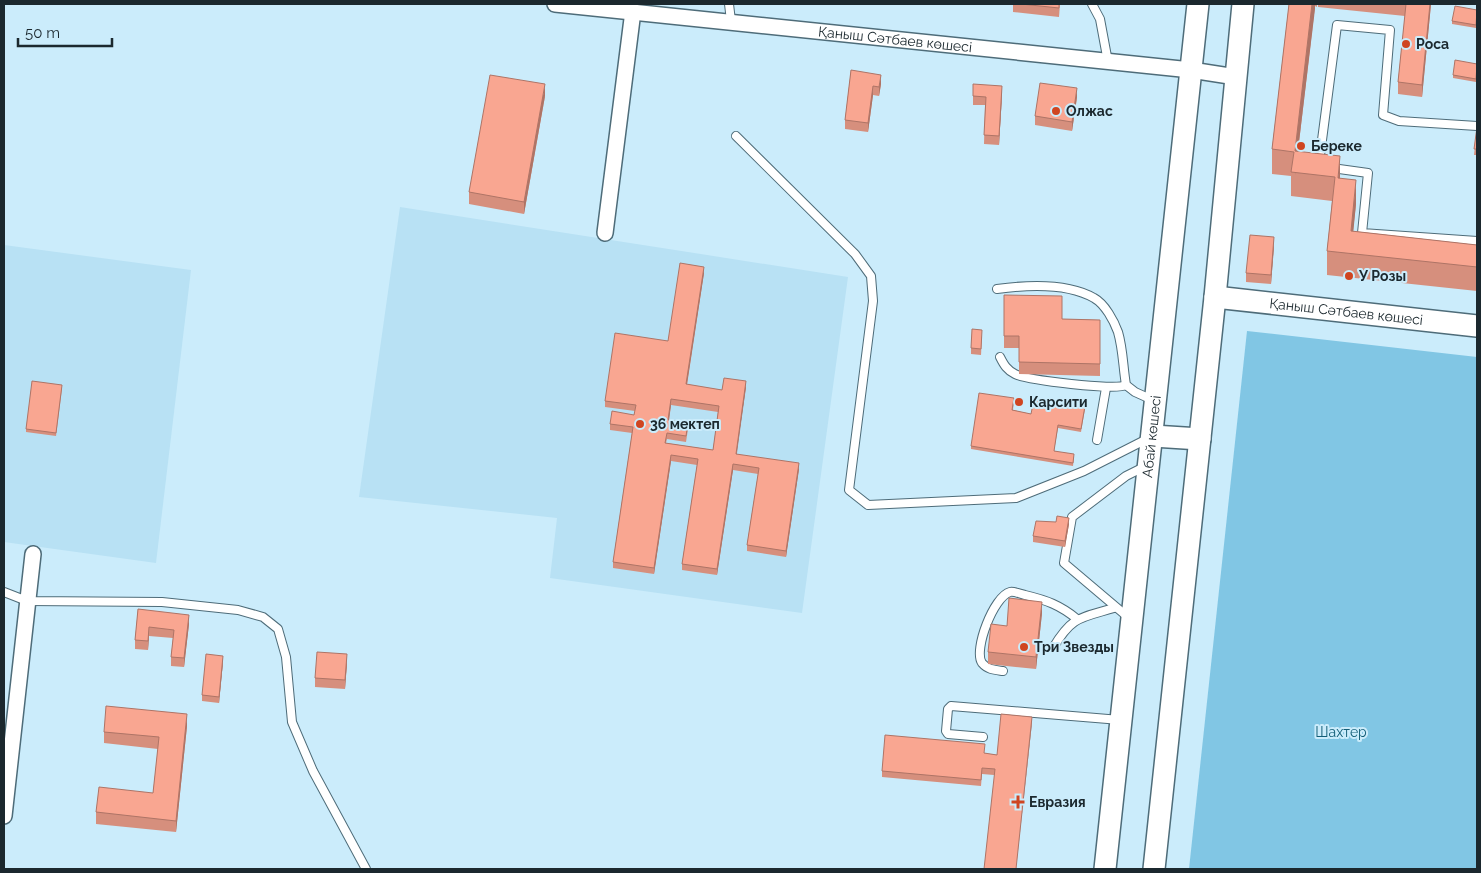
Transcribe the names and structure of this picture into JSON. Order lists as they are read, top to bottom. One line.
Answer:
{"streets":{"main road":["Қаныш Сәтбаев көшесі","Абай көшесі"]},"crossings":[["Қаныш Сәтбаев көшесі","Абай көшесі"]],"parks":["Шахтер"],"places":{"other":["Роса","Олжас","Береке","У Розы","Карсити","36 мектеп","Три Звезды"],"health":["Евразия"]},"scale_bar":"50 m"}
